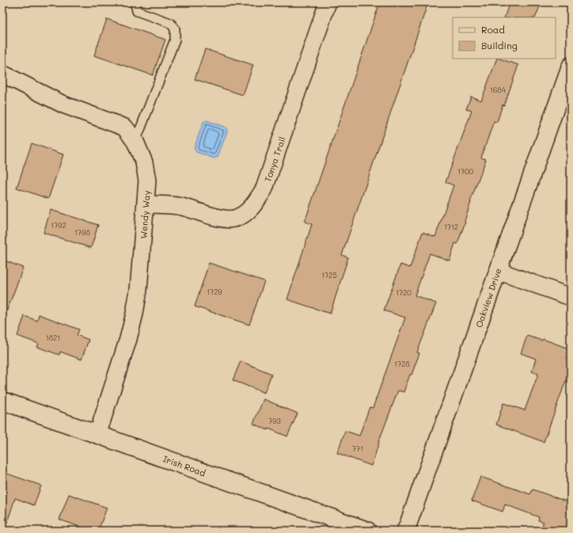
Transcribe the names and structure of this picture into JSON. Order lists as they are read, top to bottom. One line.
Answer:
{"streets":{"street":["Tonya Trail","Wendy Way","Oakview Drive","Irish Road"]},"crossings":[["Tonya Trail","Wendy Way"],["Wendy Way","Irish Road"]],"house_numbers":["1684","1700","1792","1712","1798","1725","1729","1720","1821","1728","793","771"],"legend":["Road","Building"]}
